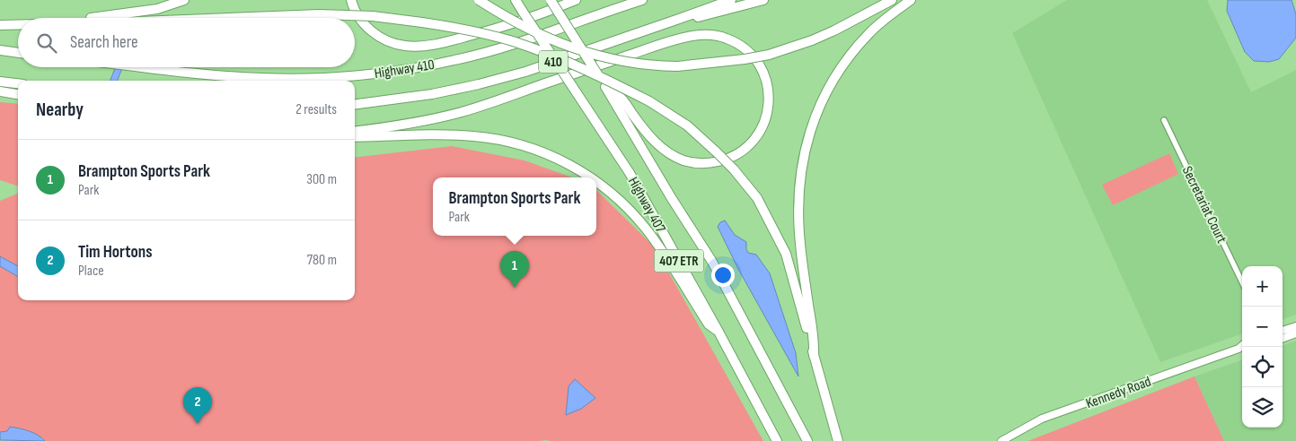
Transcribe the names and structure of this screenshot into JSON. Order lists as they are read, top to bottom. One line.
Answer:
{"streets":{"highway":["410","Highway 410","Highway 407","407 ETR"],"main road":["Kennedy Road"],"street":["Secretariat Court"]},"page":{"search":"Search here","heading":["Nearby","2 results"],"list":[{"mark":"1","name":"Brampton Sports Park","note":"Park","value":"300 m"},{"mark":"2","name":"Tim Hortons","note":"Place","value":"780 m"}],"popup":["Brampton Sports Park","Park"],"pins":["1","2"],"map_buttons":["+","−"]}}
